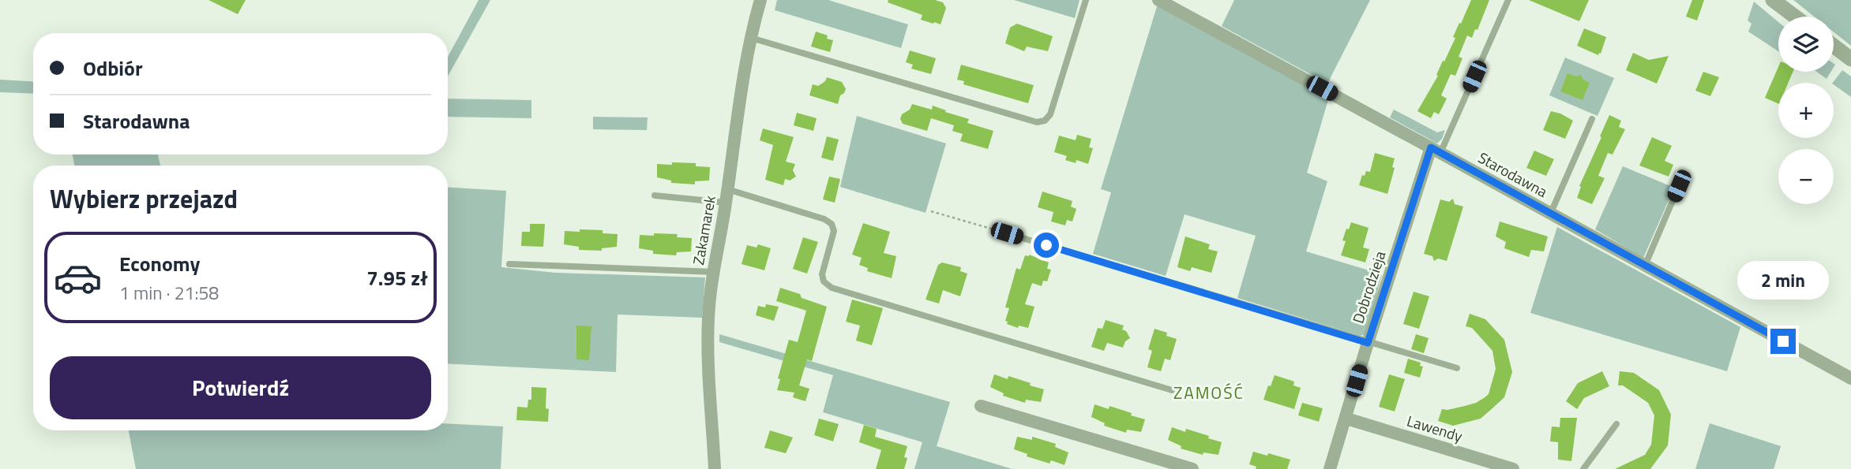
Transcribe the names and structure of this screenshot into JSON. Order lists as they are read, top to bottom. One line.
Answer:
{"streets":{"street":["Starodawna","Zakamarek","Dobrodzieja","Lawendy"]},"crossings":[["Starodawna","Dobrodzieja"],["Dobrodzieja","Lawendy"]],"districts":["ZAMOŚĆ"],"page":{"map_buttons":["+","−"],"banner":["Odbiór","Starodawna"],"heading":"Wybierz przejazd","list":[{"name":"Economy","note":"1 min · 21:58","value":"7.95 zł"}],"bubble":"2 min","buttons":"Potwierdź"}}
